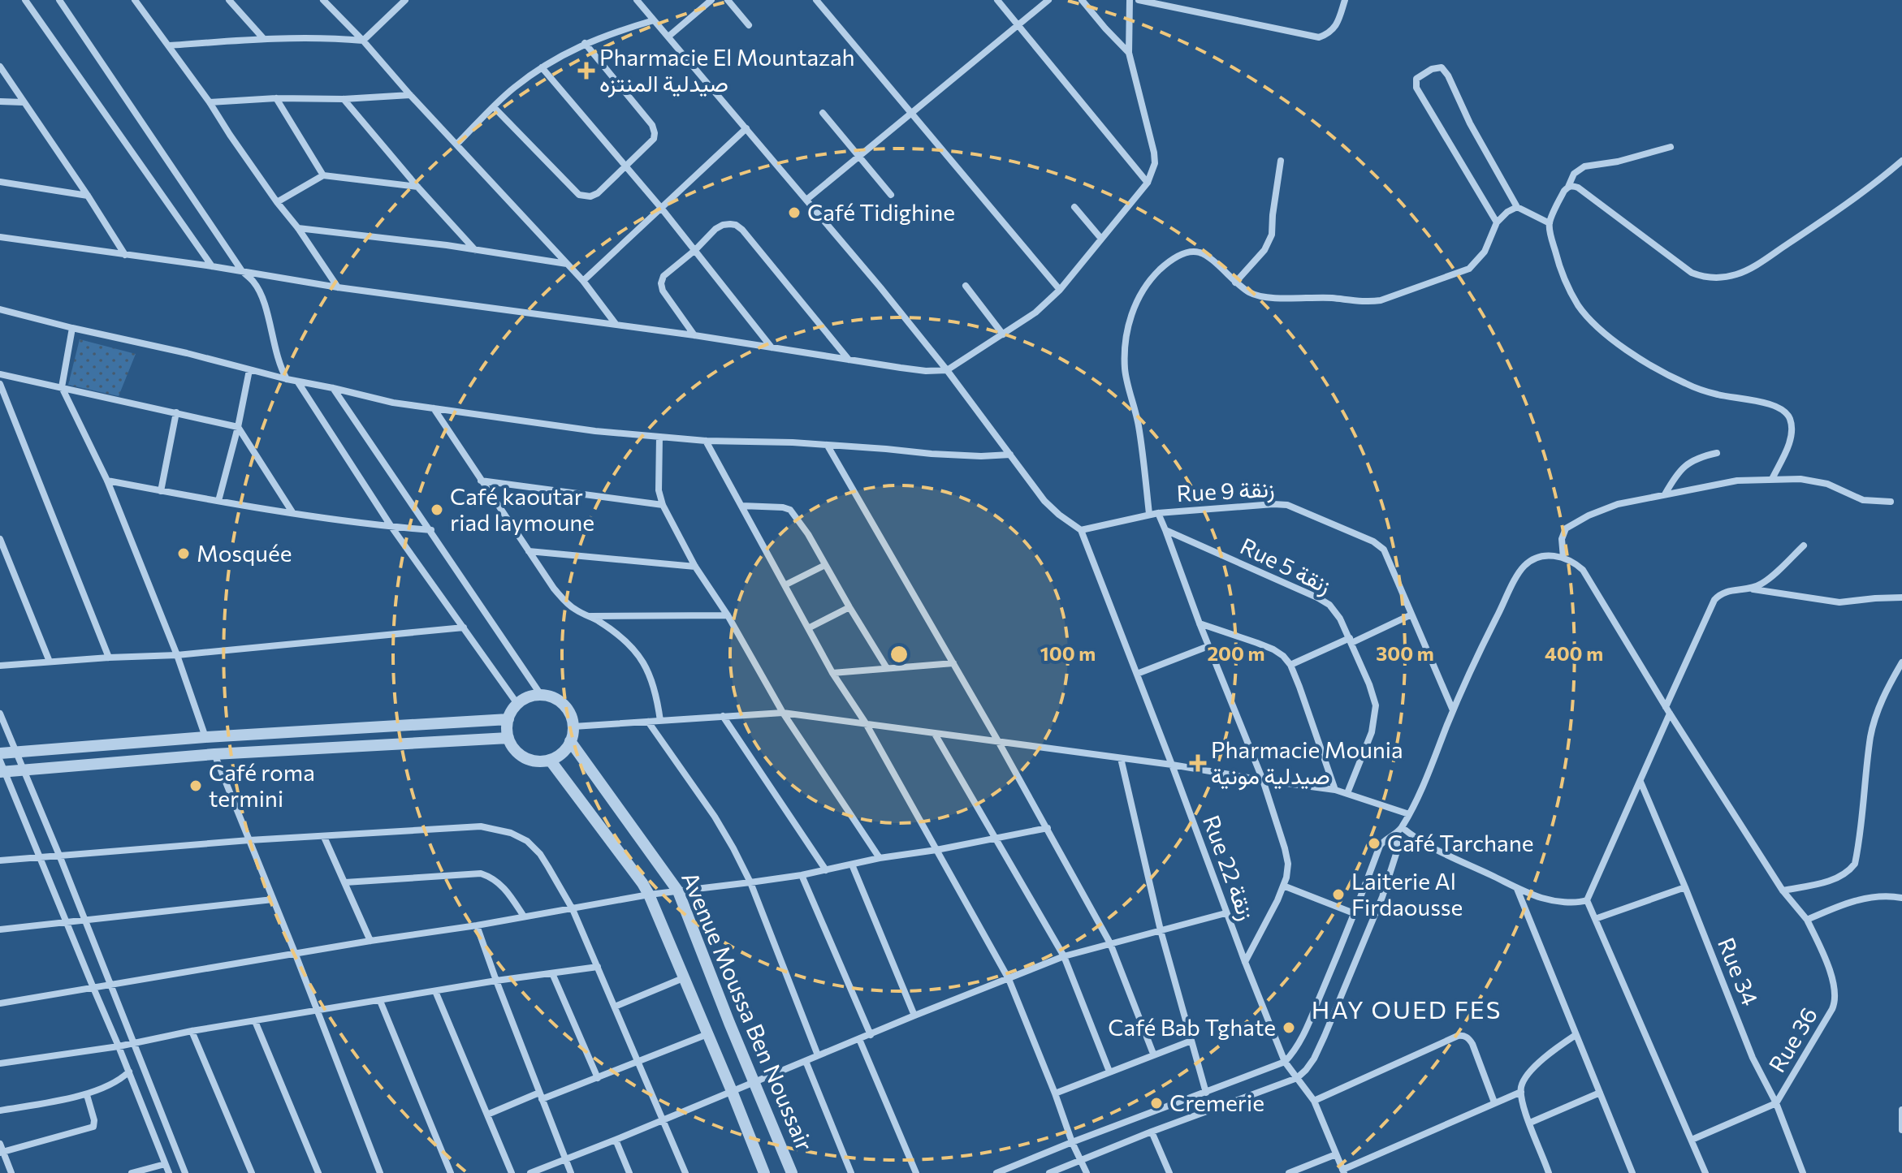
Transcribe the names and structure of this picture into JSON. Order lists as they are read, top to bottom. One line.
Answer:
{"streets":{"street":["Rue 9 زنقة","Rue 5 زنقة","Rue 22 زنقة","Rue 34","Avenue Moussa Ben Noussair","Rue 36"]},"crossings":[["Rue 9 زنقة","Rue 22 زنقة"],["Rue 34","Rue 36"]],"districts":["HAY OUED FES"],"places":{"health":["Pharmacie El Mountazah صيدلية المنتزه","Pharmacie Mounia صيدلية مونية"],"other":["Café Tidighine","Café kaoutar riad laymoune","Mosquée","Café roma termini","Café Tarchane","Laiterie Al Firdaousse","Café Bab Tghate","Cremerie"]},"rings":["100 m","200 m","300 m","400 m"]}
